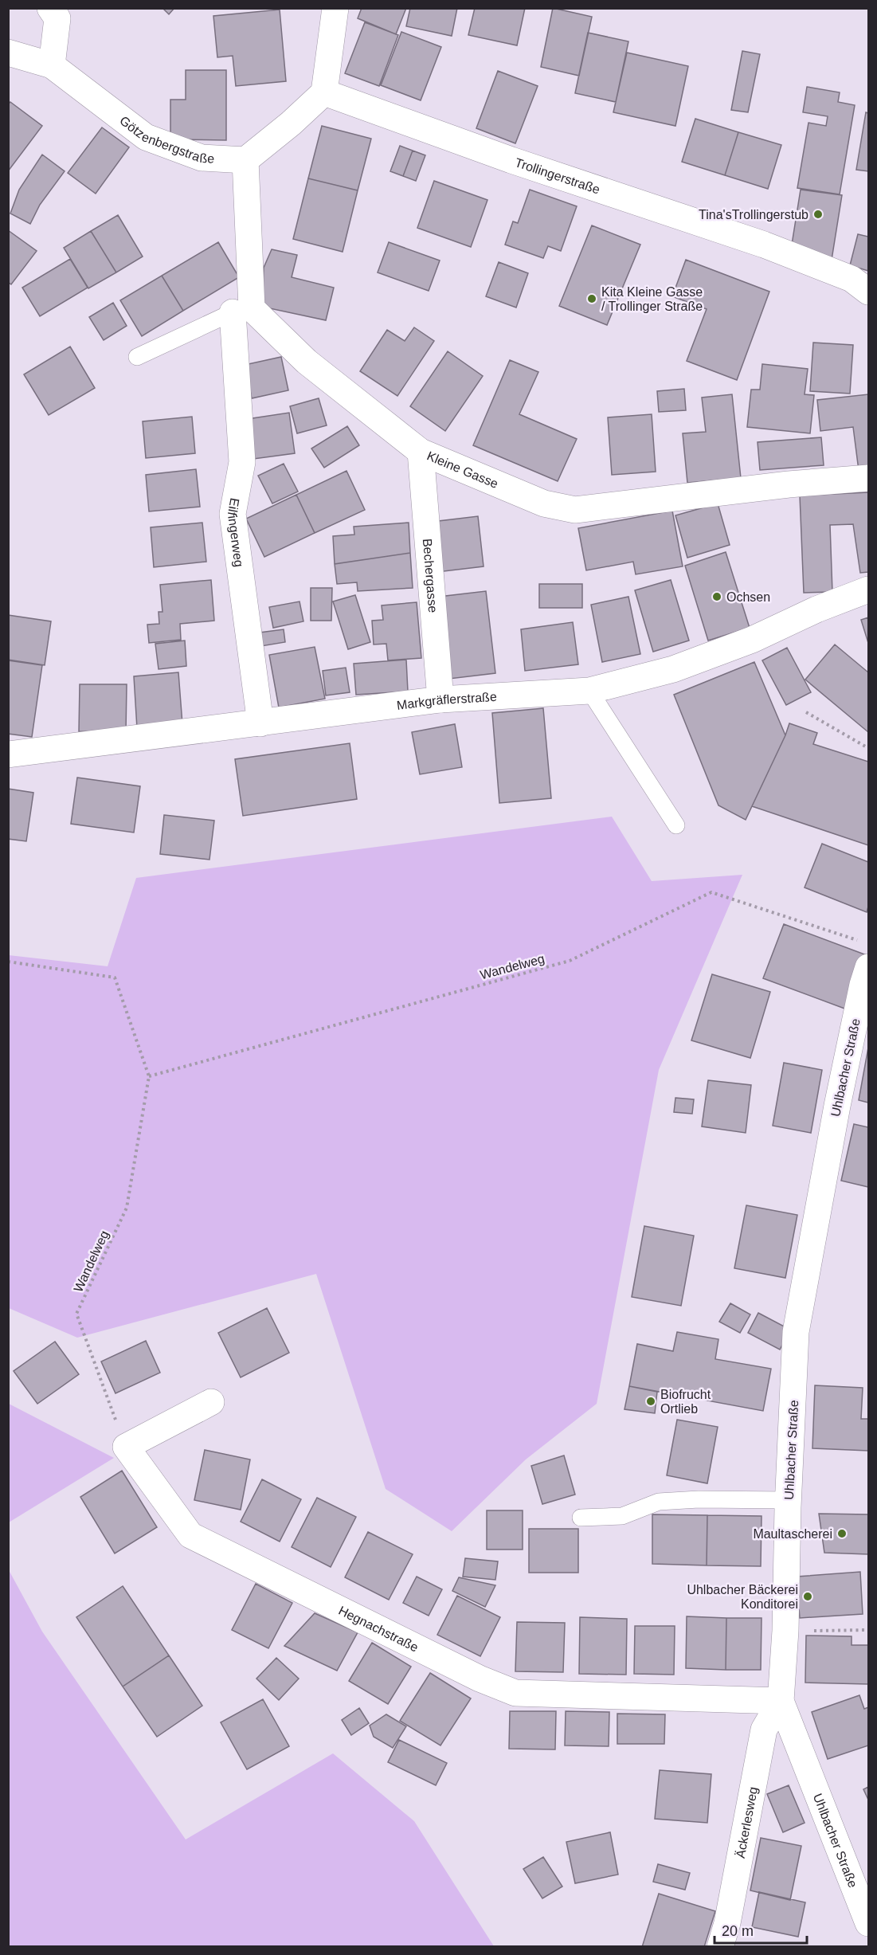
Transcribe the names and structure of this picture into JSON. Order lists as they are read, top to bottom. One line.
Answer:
{"streets":{"street":["Götzenbergstraße","Trollingerstraße","Kleine Gasse","Eilfingerweg","Bechergasse","Markgräflerstraße","Uhlbacher Straße","Hegnachstraße","Äckerlesweg"],"path":["Wandelweg"]},"crossings":[["Kleine Gasse","Eilfingerweg"],["Kleine Gasse","Bechergasse"],["Eilfingerweg","Markgräflerstraße"],["Bechergasse","Markgräflerstraße"],["Wandelweg","Hegnachstraße"],["Uhlbacher Straße","Hegnachstraße"],["Uhlbacher Straße","Äckerlesweg"],["Hegnachstraße","Äckerlesweg"]],"places":["Tina'sTrollingerstub","Kita Kleine Gasse / Trollinger Straße","Ochsen","Biofrucht Ortlieb","Maultascherei","Uhlbacher Bäckerei Konditorei"],"scale_bar":"20 m"}
